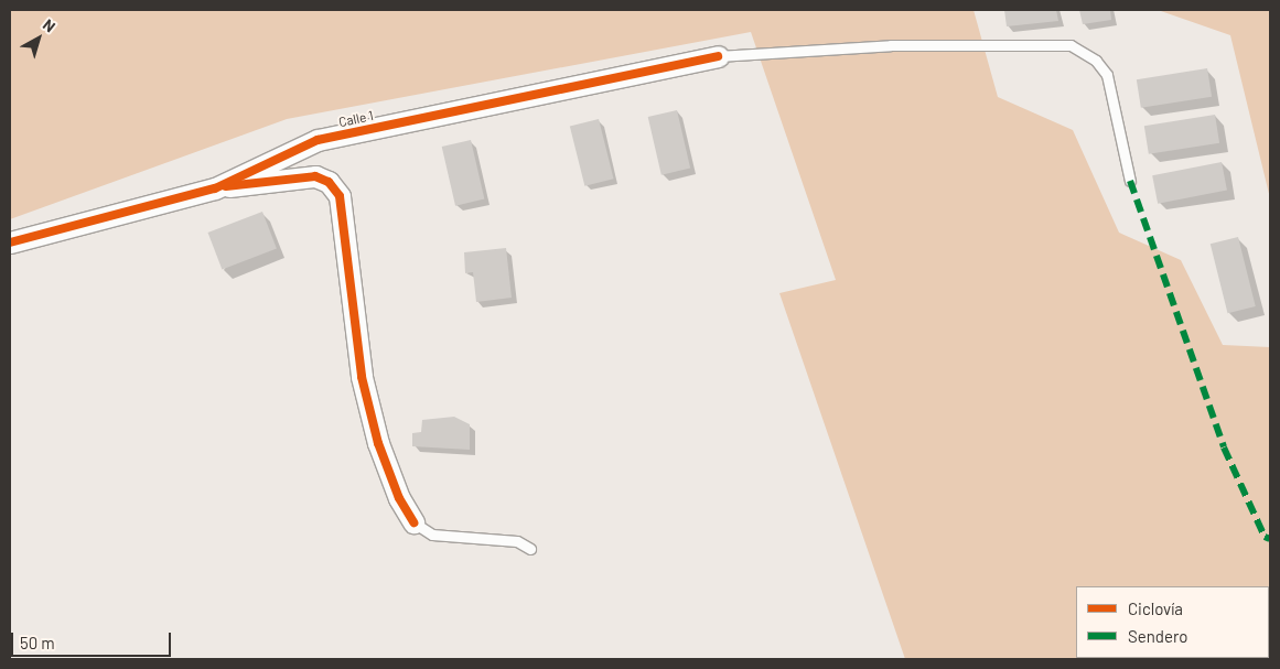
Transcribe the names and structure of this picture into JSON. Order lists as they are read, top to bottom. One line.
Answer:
{"streets":{"street":["Calle 1"]},"legend":["Ciclovía","Sendero"],"scale_bar":"50 m","north":"top right"}
